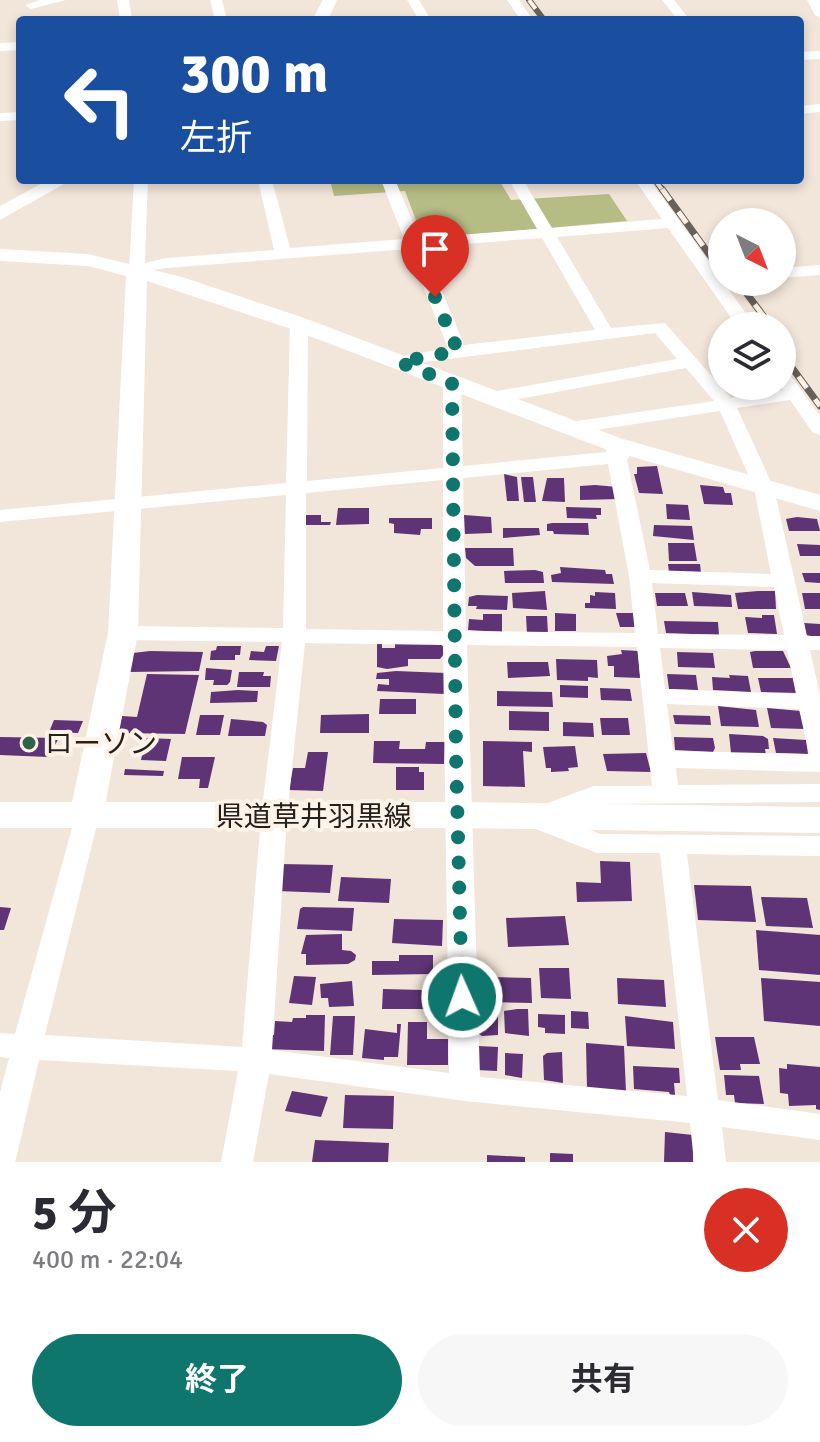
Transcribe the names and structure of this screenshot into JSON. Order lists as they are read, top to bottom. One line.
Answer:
{"streets":{"main road":["県道草井羽黒線"]},"places":["ローソン"],"north":"bottom right","page":{"turn":["300 m","左折"],"heading":["5 分","400 m · 22:04"],"buttons":["終了","共有"]}}
